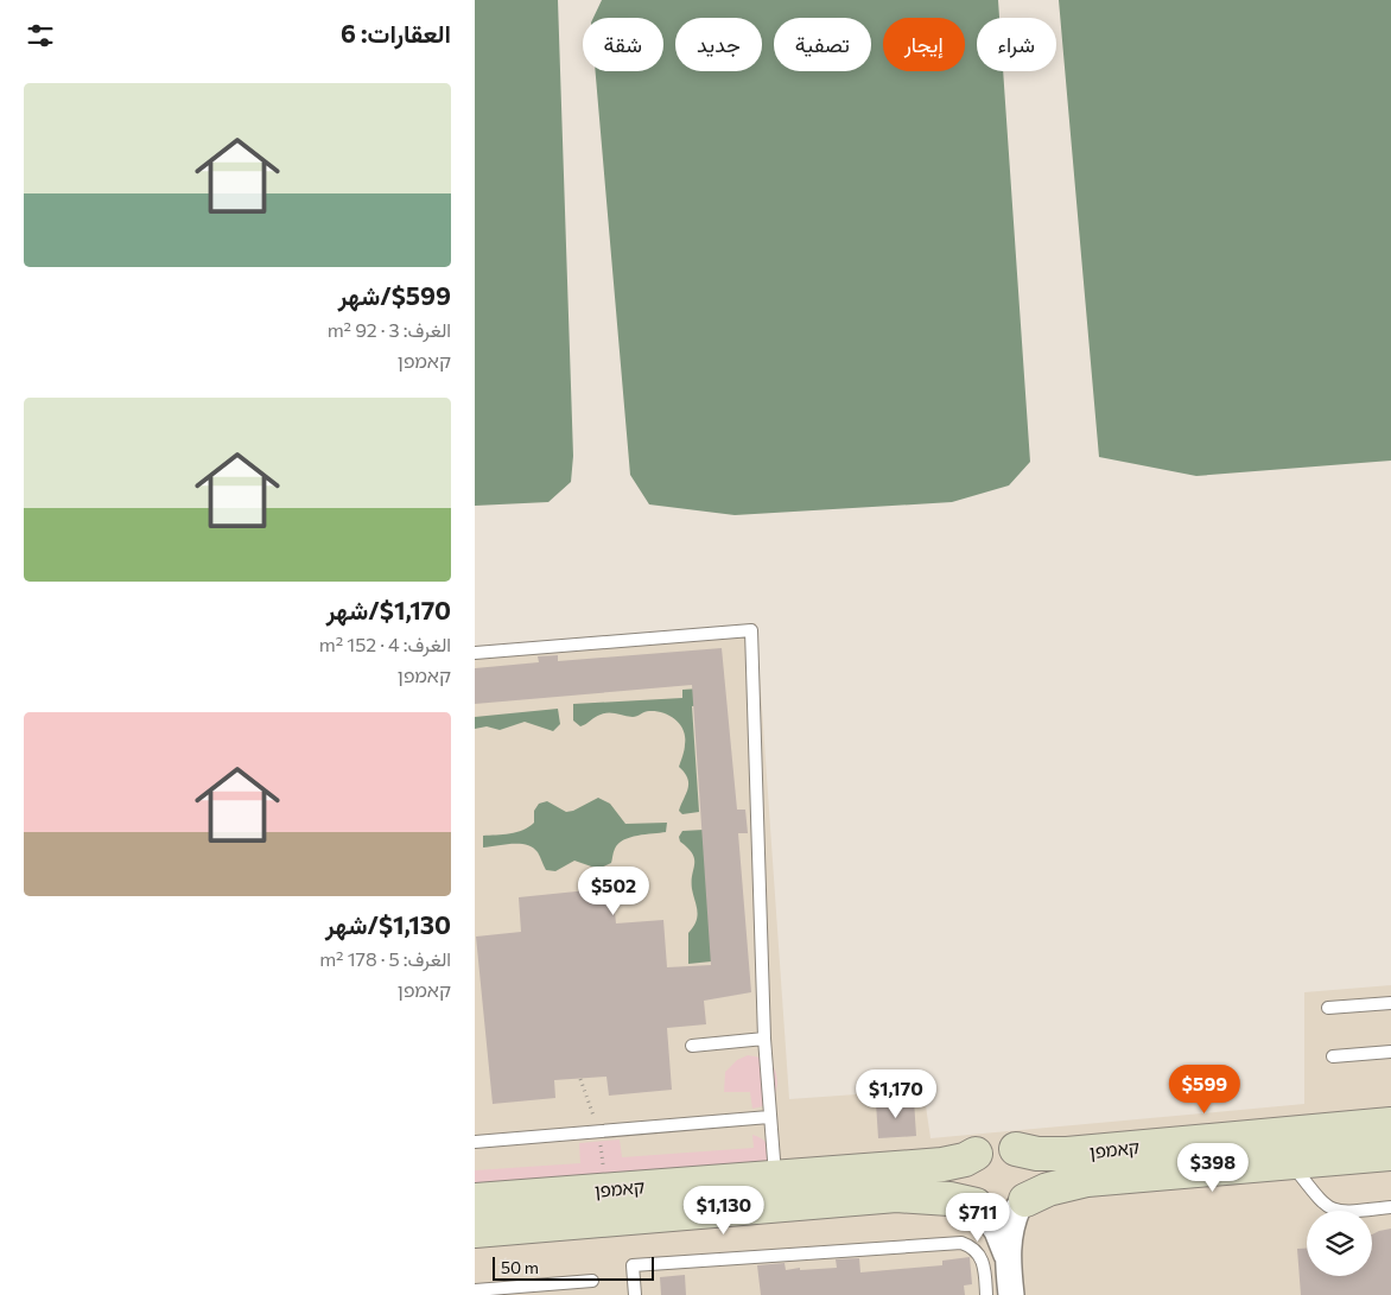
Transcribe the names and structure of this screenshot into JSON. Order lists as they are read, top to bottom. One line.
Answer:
{"streets":{"street":["קאמפן"]},"scale_bar":"50 m","page":{"heading":"العقارات: 6","chip":["شراء","إيجار","تصفية","جديد","شقة"],"list":[{"name":"$599/شهر","note":"الغرف: 3 · 92 m² · קאמפן"},{"name":"$1,170/شهر","note":"الغرف: 4 · 152 m² · קאמפן"},{"name":"$1,130/شهر","note":"الغرف: 5 · 178 m² · קאמפן"}],"price":["$502","$599","$1,170","$398","$1,130","$711"],"scale":"50 m"}}
